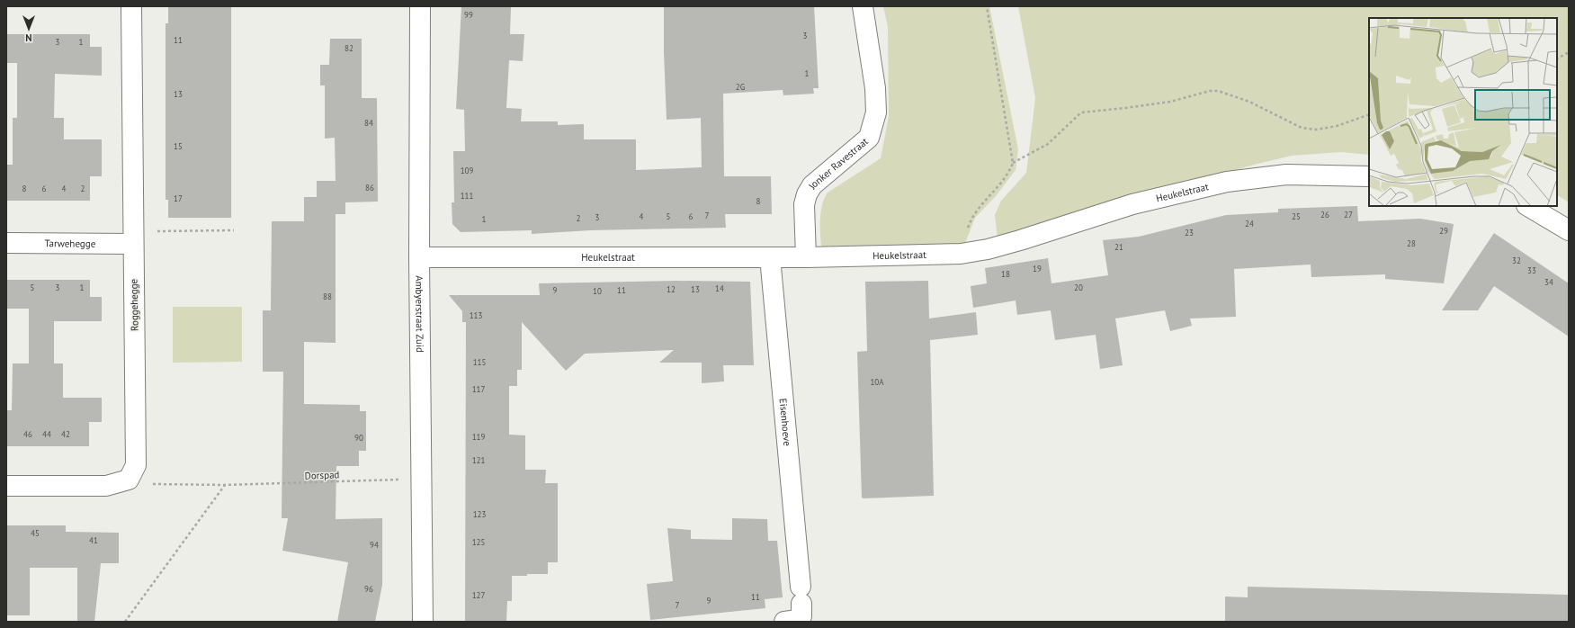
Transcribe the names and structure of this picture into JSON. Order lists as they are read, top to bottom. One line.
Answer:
{"streets":{"street":["Jonker Ravestraat","Heukelstraat","Tarwehegge","Roggehegge","Ambyerstraat Zuid","Eisenhoeve"],"path":["Dorspad"]},"crossings":[["Jonker Ravestraat","Heukelstraat"],["Heukelstraat","Ambyerstraat Zuid"],["Heukelstraat","Eisenhoeve"],["Tarwehegge","Roggehegge"],["Roggehegge","Dorspad"],["Ambyerstraat Zuid","Dorspad"]],"house_numbers":["99","3","11","3","1","82","1","2G","13","84","15","109","86","8","6","4","2","111","17","8","26","27","7","4","5","6","25","3","2","1","24","29","23","28","21","32","19","33","18","34","5","3","1","20","14","12","13","9","11","10","88","113","115","10A","117","46","44","42","119","90","121","123","45","41","125","94","96","127","11","9","7"],"north":"bottom"}
